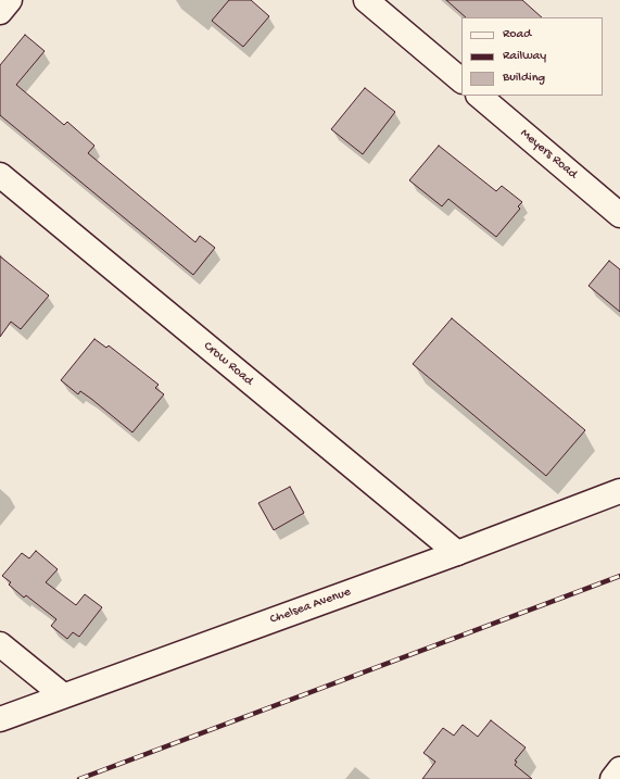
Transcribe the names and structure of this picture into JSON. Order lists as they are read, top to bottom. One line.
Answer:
{"streets":{"street":["Meyers Road","Crow Road","Chelsea Avenue"]},"crossings":[["Crow Road","Chelsea Avenue"]],"legend":["Road","Railway","Building"]}
